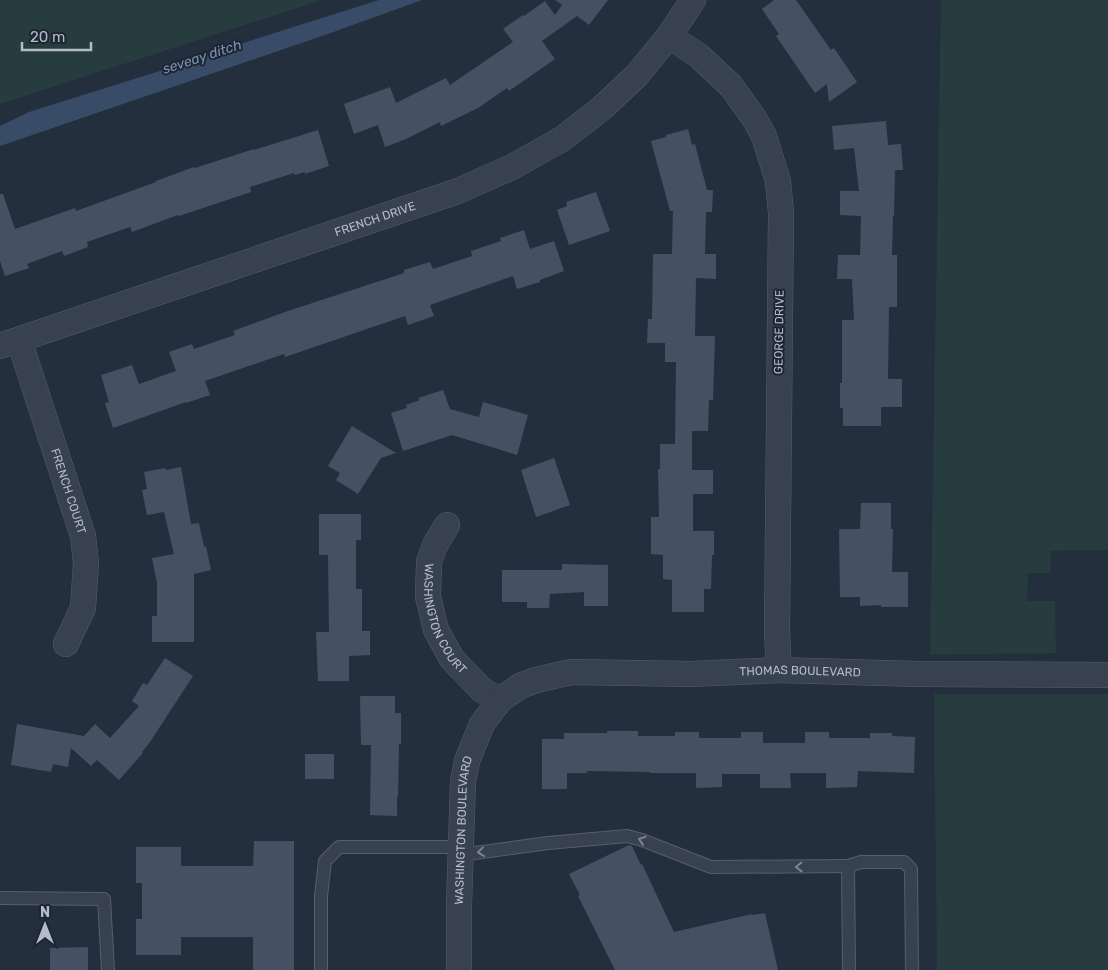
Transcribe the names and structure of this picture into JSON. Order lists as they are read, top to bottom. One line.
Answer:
{"streets":{"street":["FRENCH DRIVE","GEORGE DRIVE","FRENCH COURT","WASHINGTON COURT","THOMAS BOULEVARD","WASHINGTON BOULEVARD"]},"crossings":[["FRENCH DRIVE","GEORGE DRIVE"],["FRENCH DRIVE","FRENCH COURT"],["GEORGE DRIVE","THOMAS BOULEVARD"],["WASHINGTON COURT","THOMAS BOULEVARD"],["WASHINGTON COURT","WASHINGTON BOULEVARD"],["THOMAS BOULEVARD","WASHINGTON BOULEVARD"]],"water":["seveay ditch"],"scale_bar":"20 m","north":"top"}
